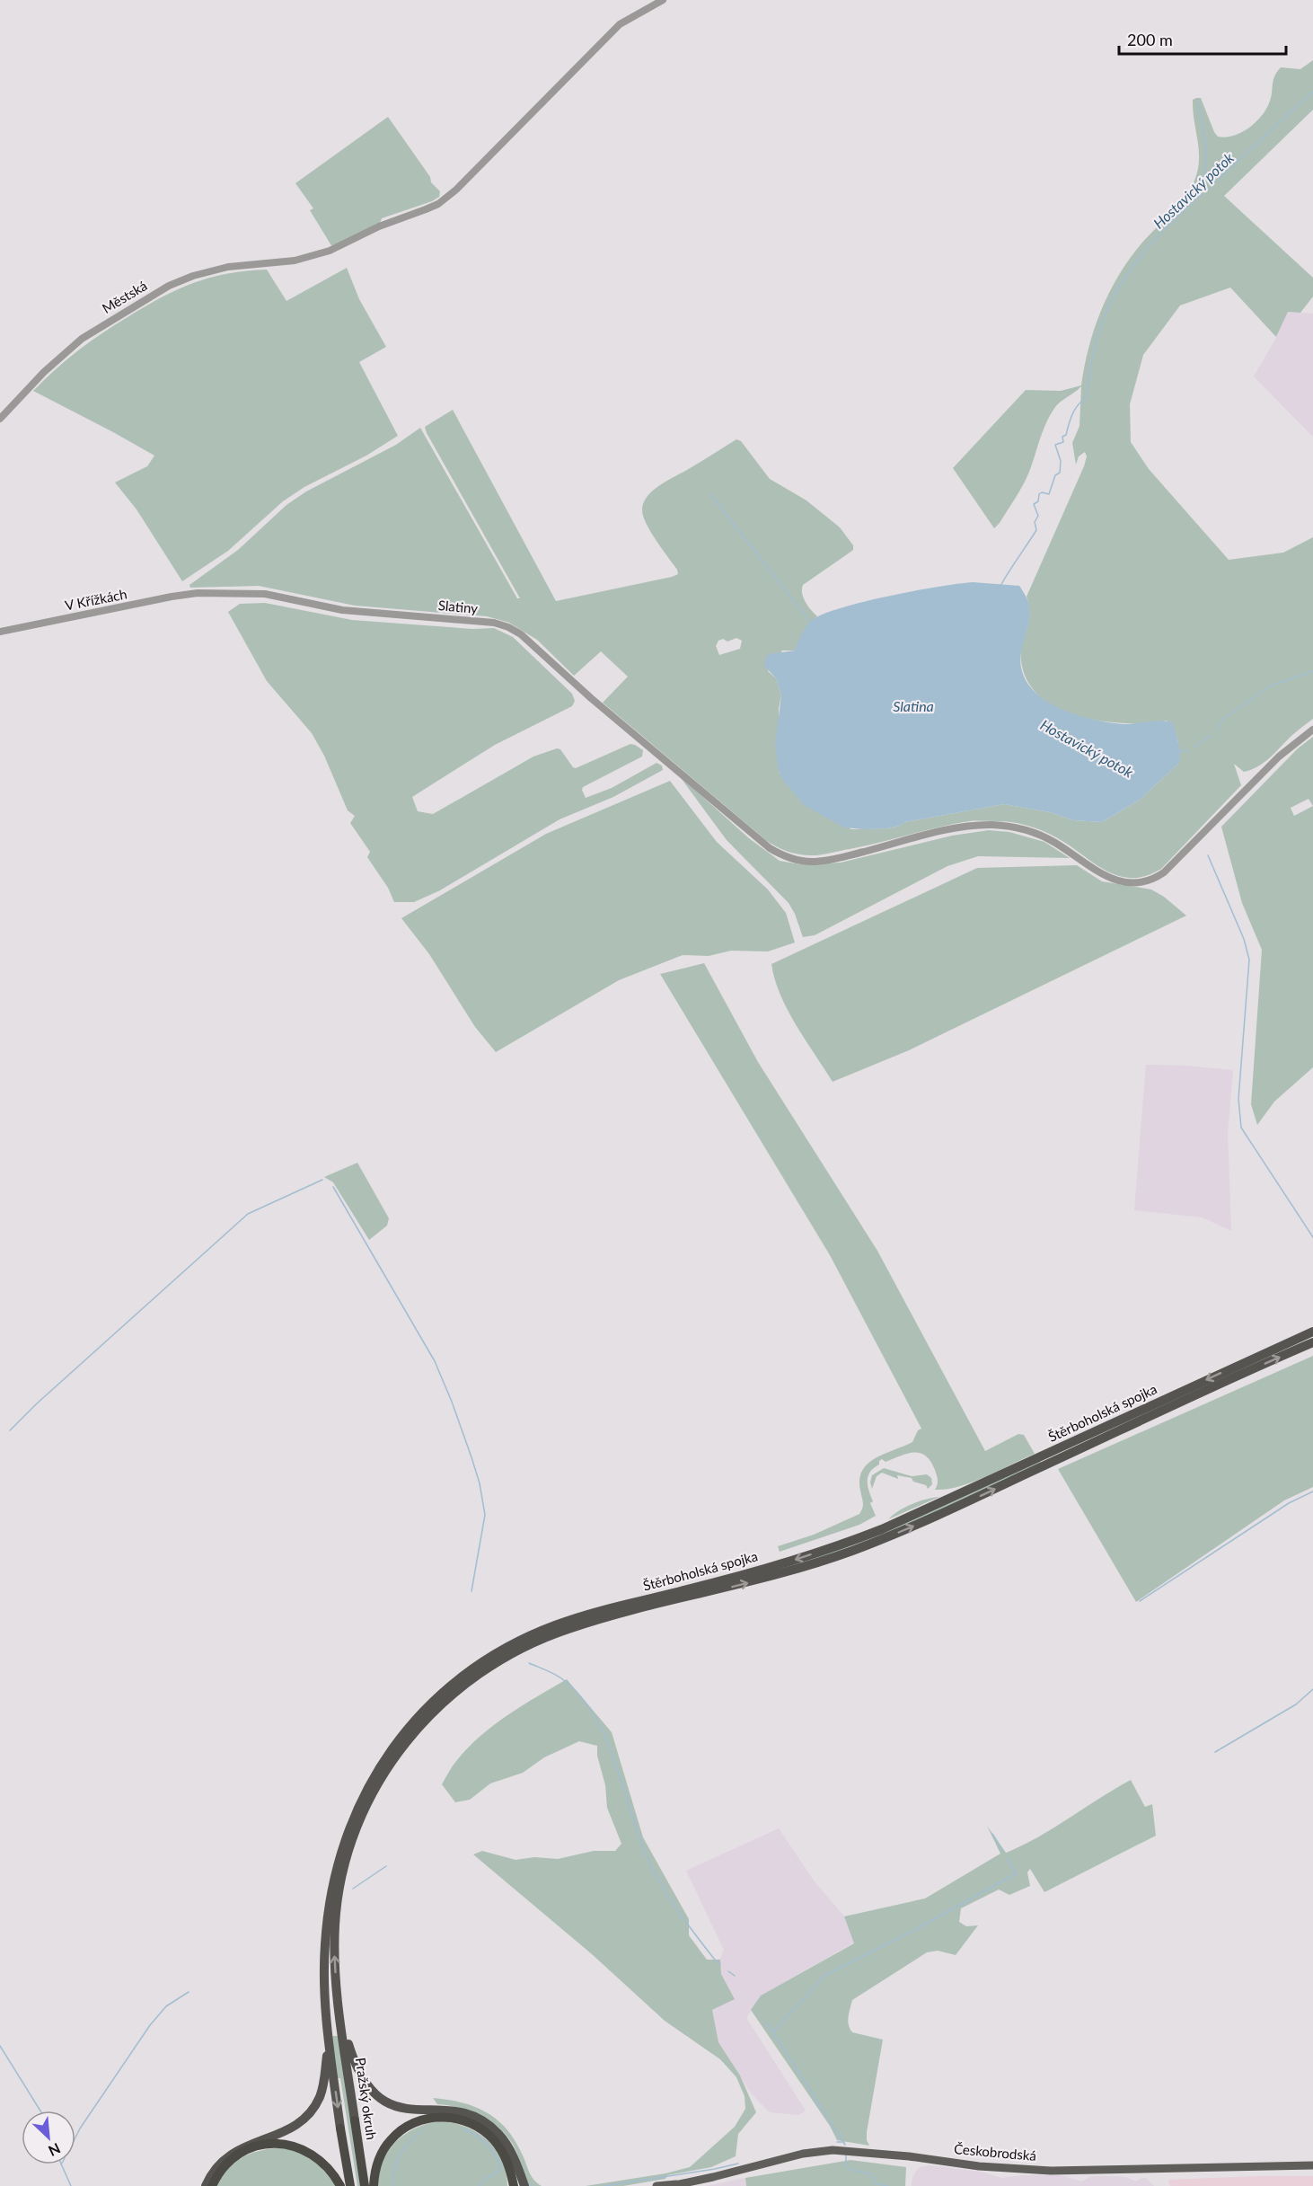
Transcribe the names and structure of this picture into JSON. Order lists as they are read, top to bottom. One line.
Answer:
{"streets":{"highway":["Štěrboholská spojka","Pražský okruh"],"main road":["Českobrodská"],"street":["Městská","V Křížkách","Slatiny"]},"crossings":[["V Křížkách","Slatiny"],["Štěrboholská spojka","Pražský okruh"]],"water":["Hostavický potok","Slatina"],"scale_bar":"200 m","north":"bottom right"}
